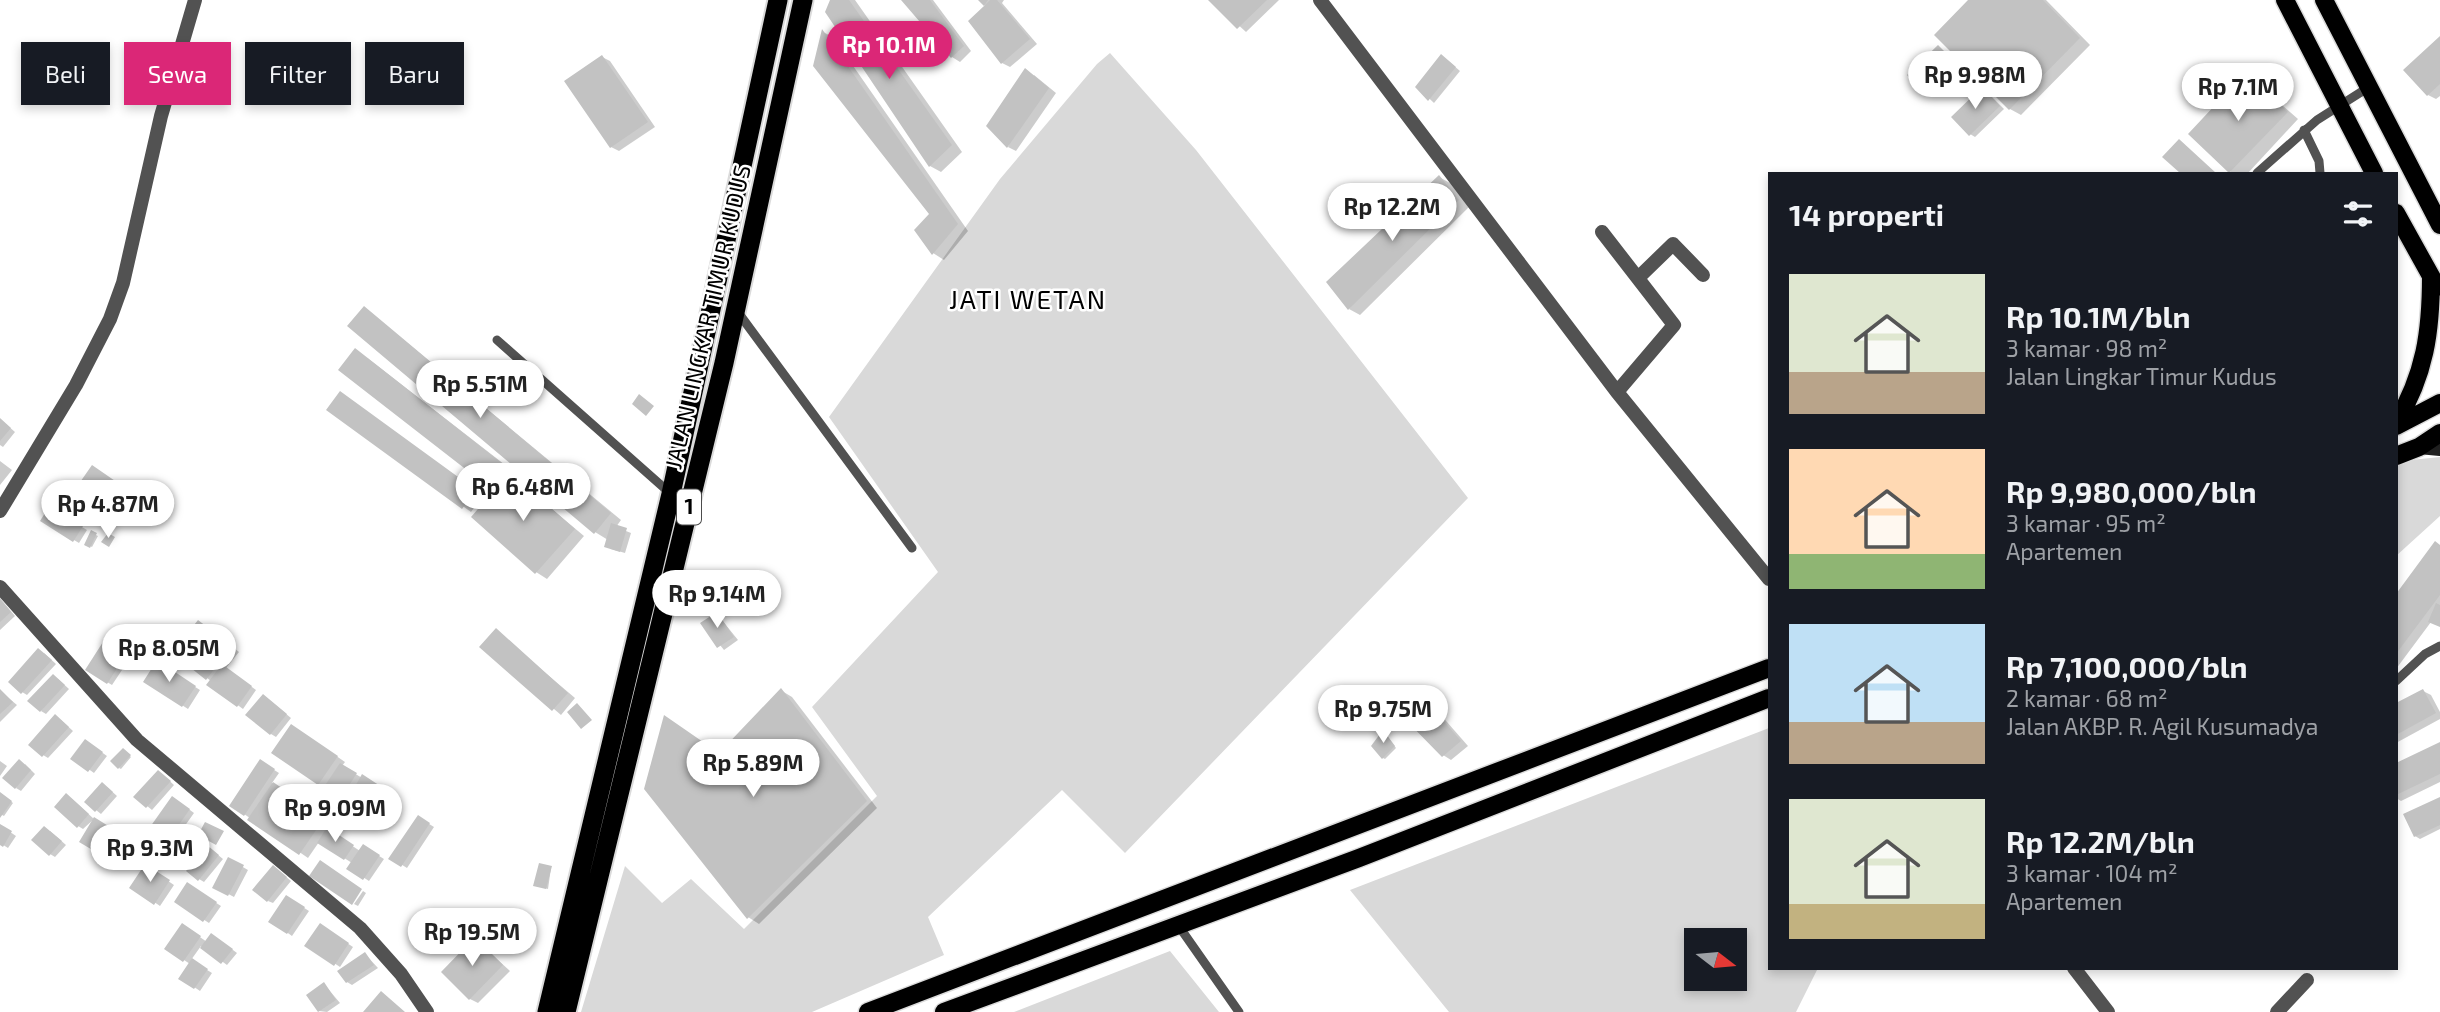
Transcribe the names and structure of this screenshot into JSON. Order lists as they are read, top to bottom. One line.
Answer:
{"streets":{"highway":["JALAN LINGKAR TIMUR KUDUS","1"]},"districts":["JATI WETAN"],"north":"right","page":{"price":["Rp 10.1M","Rp 9.98M","Rp 7.1M","Rp 12.2M","Rp 5.51M","Rp 6.48M","Rp 4.87M","Rp 9.14M","Rp 8.05M","Rp 9.75M","Rp 5.89M","Rp 9.09M","Rp 9.3M","Rp 19.5M"],"chip":["Beli","Sewa","Filter","Baru"],"heading":"14 properti","list":[{"name":"Rp 10.1M/bln","note":"3 kamar · 98 m² · Jalan Lingkar Timur Kudus"},{"name":"Rp 9,980,000/bln","note":"3 kamar · 95 m² · Apartemen"},{"name":"Rp 7,100,000/bln","note":"2 kamar · 68 m² · Jalan AKBP. R. Agil Kusumadya"},{"name":"Rp 12.2M/bln","note":"3 kamar · 104 m² · Apartemen"}]}}
